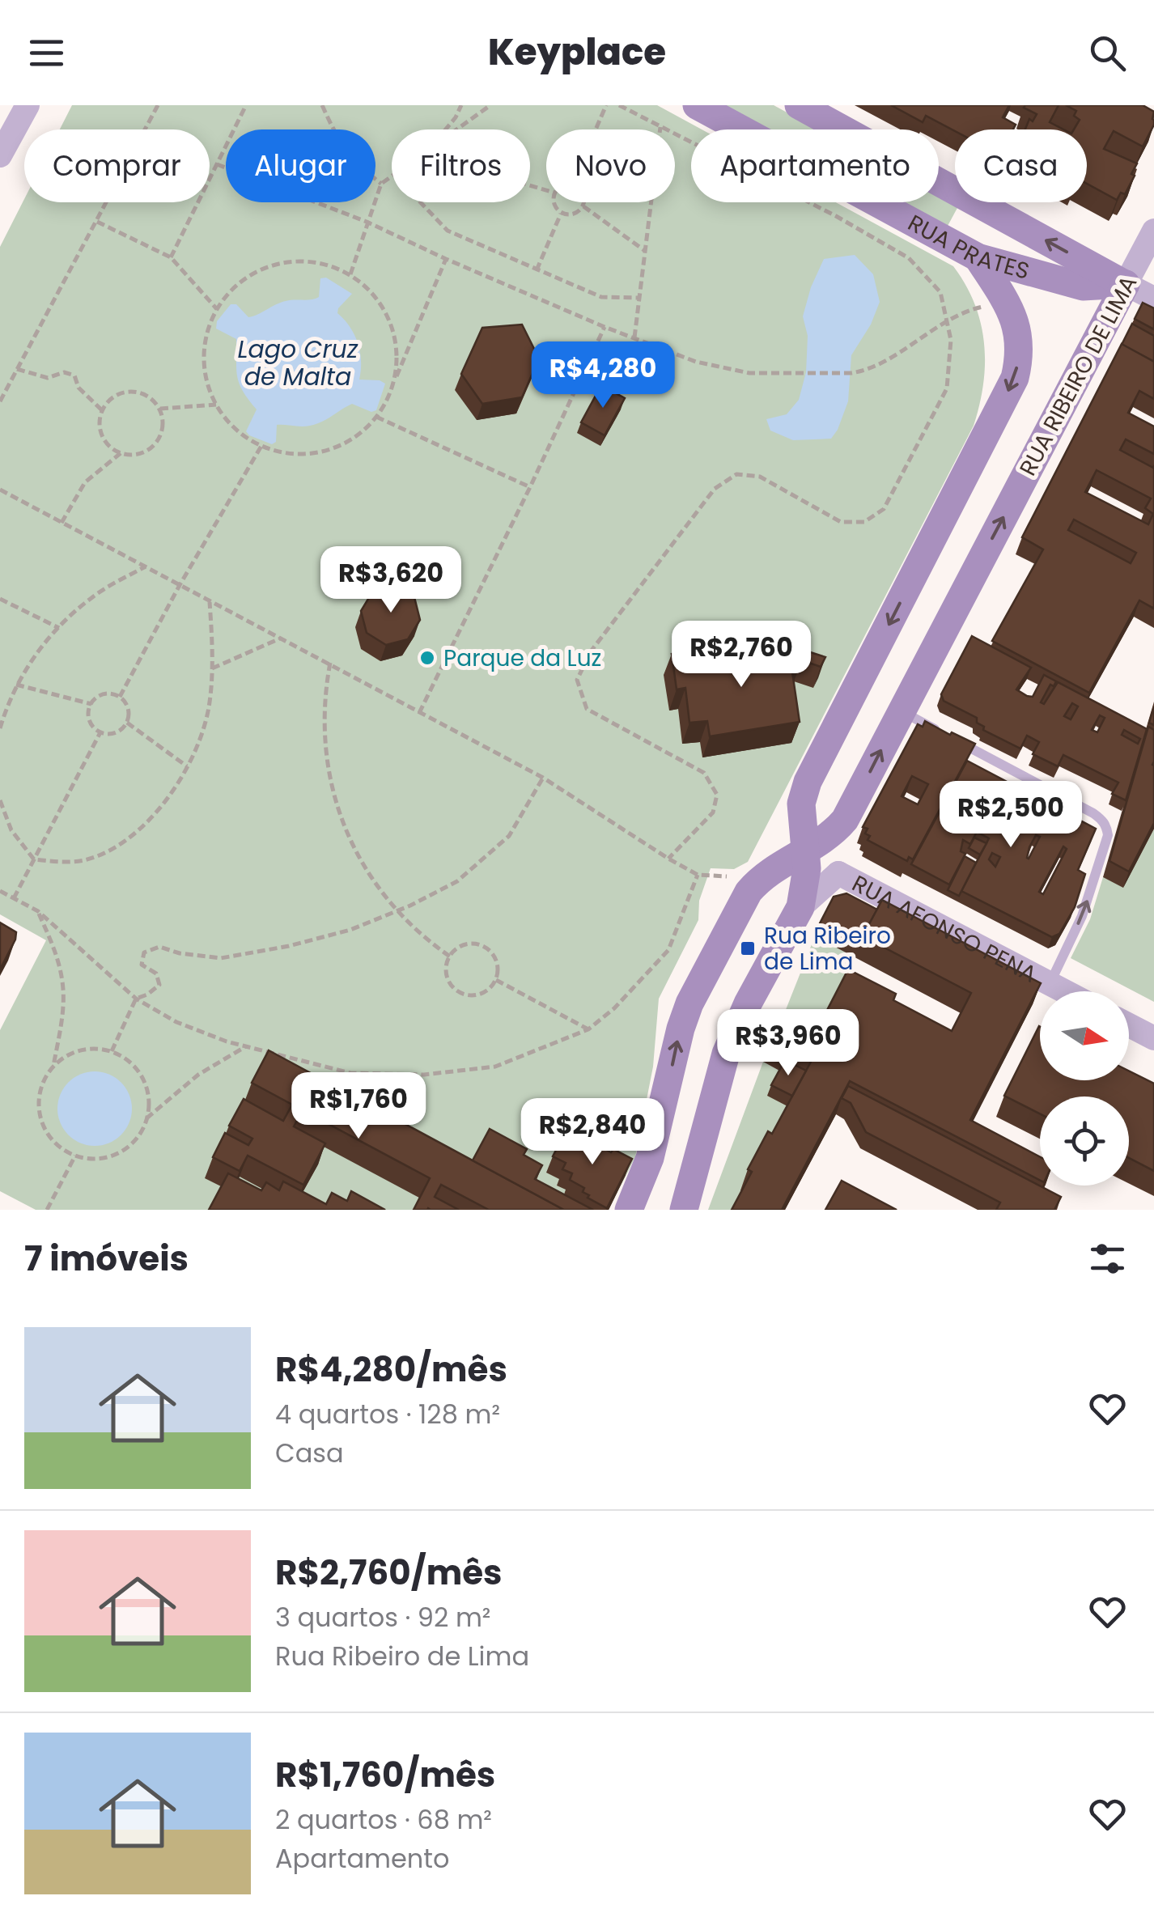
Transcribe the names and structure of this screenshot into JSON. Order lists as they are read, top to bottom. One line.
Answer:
{"streets":{"main road":["RUA PRATES","RUA RIBEIRO DE LIMA"],"street":["RUA AFONSO PENA"]},"crossings":[["RUA PRATES","RUA RIBEIRO DE LIMA"],["RUA RIBEIRO DE LIMA","RUA AFONSO PENA"]],"one_way":["RUA RIBEIRO DE LIMA"],"water":["Lago Cruz de Malta"],"places":{"other":["Parque da Luz"],"transit":["Rua Ribeiro de Lima"]},"north":"right","page":{"header":"Keyplace","chip":["Comprar","Alugar","Filtros","Novo","Apartamento","Casa"],"price":["R$4,280","R$3,620","R$2,760","R$2,500","R$3,960","R$1,760","R$2,840"],"heading":"7 imóveis","list":[{"name":"R$4,280/mês","note":"4 quartos · 128 m² · Casa"},{"name":"R$2,760/mês","note":"3 quartos · 92 m² · Rua Ribeiro de Lima"},{"name":"R$1,760/mês","note":"2 quartos · 68 m² · Apartamento"}]}}
